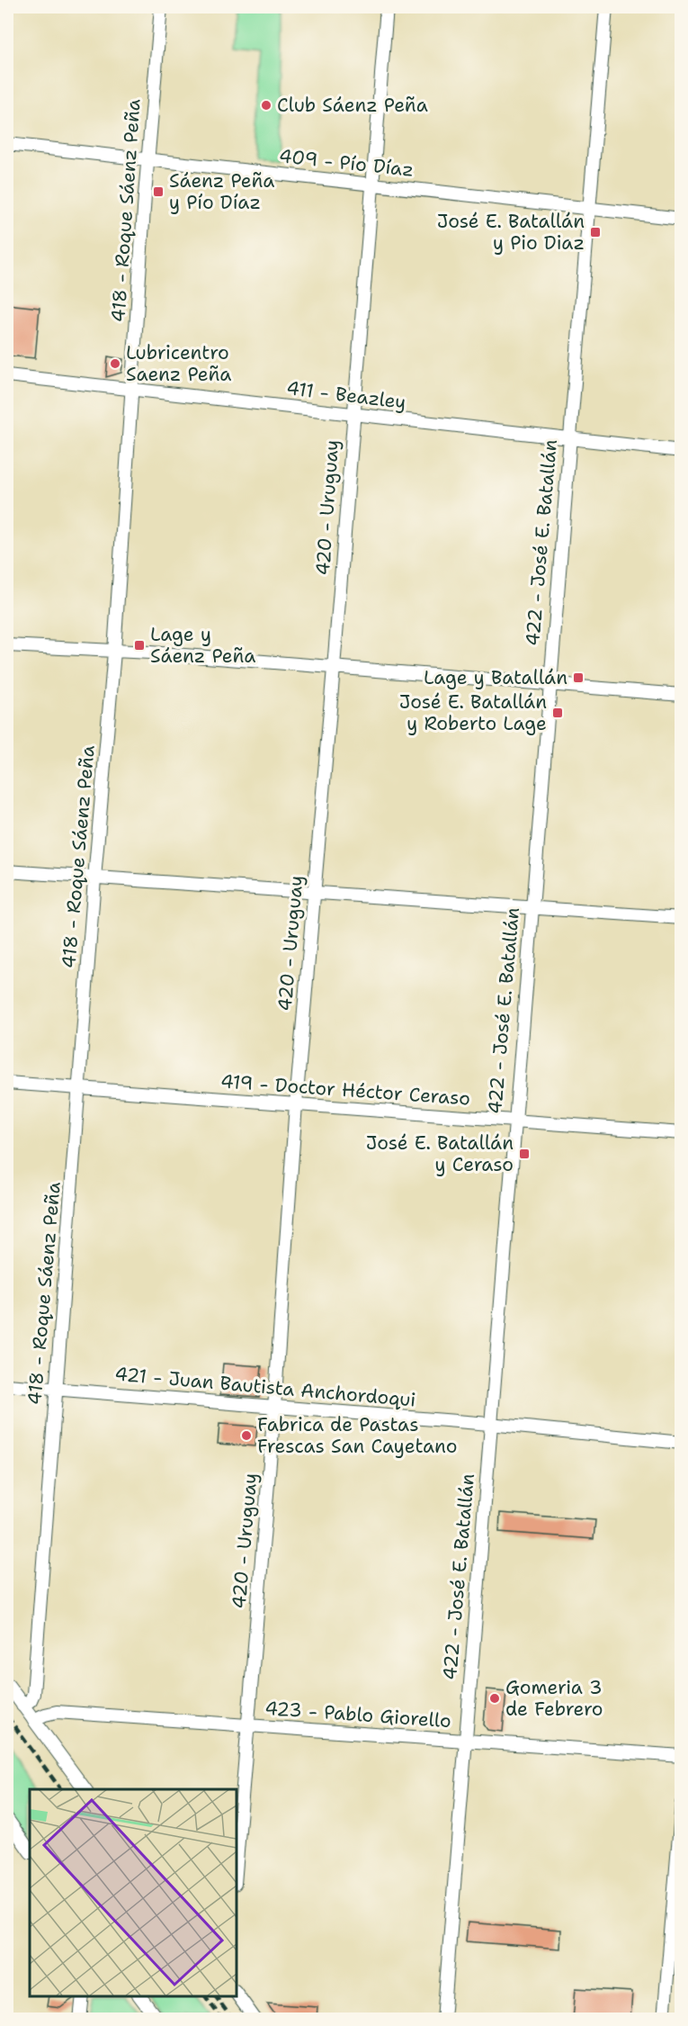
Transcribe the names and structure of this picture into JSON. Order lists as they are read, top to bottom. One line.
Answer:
{"streets":{"street":["409 - Pío Díaz","418 - Roque Sáenz Peña","411 - Beazley","420 - Uruguay","422 - José E. Batallán","419 - Doctor Héctor Ceraso","421 - Juan Bautista Anchordoqui","423 - Pablo Giorello"]},"crossings":[["409 - Pío Díaz","418 - Roque Sáenz Peña"],["409 - Pío Díaz","420 - Uruguay"],["409 - Pío Díaz","422 - José E. Batallán"],["418 - Roque Sáenz Peña","411 - Beazley"],["418 - Roque Sáenz Peña","419 - Doctor Héctor Ceraso"],["418 - Roque Sáenz Peña","421 - Juan Bautista Anchordoqui"],["411 - Beazley","420 - Uruguay"],["411 - Beazley","422 - José E. Batallán"],["420 - Uruguay","419 - Doctor Héctor Ceraso"],["420 - Uruguay","421 - Juan Bautista Anchordoqui"],["420 - Uruguay","423 - Pablo Giorello"],["422 - José E. Batallán","419 - Doctor Héctor Ceraso"],["422 - José E. Batallán","421 - Juan Bautista Anchordoqui"],["422 - José E. Batallán","423 - Pablo Giorello"]],"places":{"other":["Club Sáenz Peña","Lubricentro Saenz Peña","Fabrica de Pastas Frescas San Cayetano","Gomeria 3 de Febrero"],"transit":["Sáenz Peña y Pío Díaz","José E. Batallán y Pio Diaz","Lage y Sáenz Peña","Lage y Batallán","José E. Batallán y Roberto Lage","José E. Batallán y Ceraso"]}}
